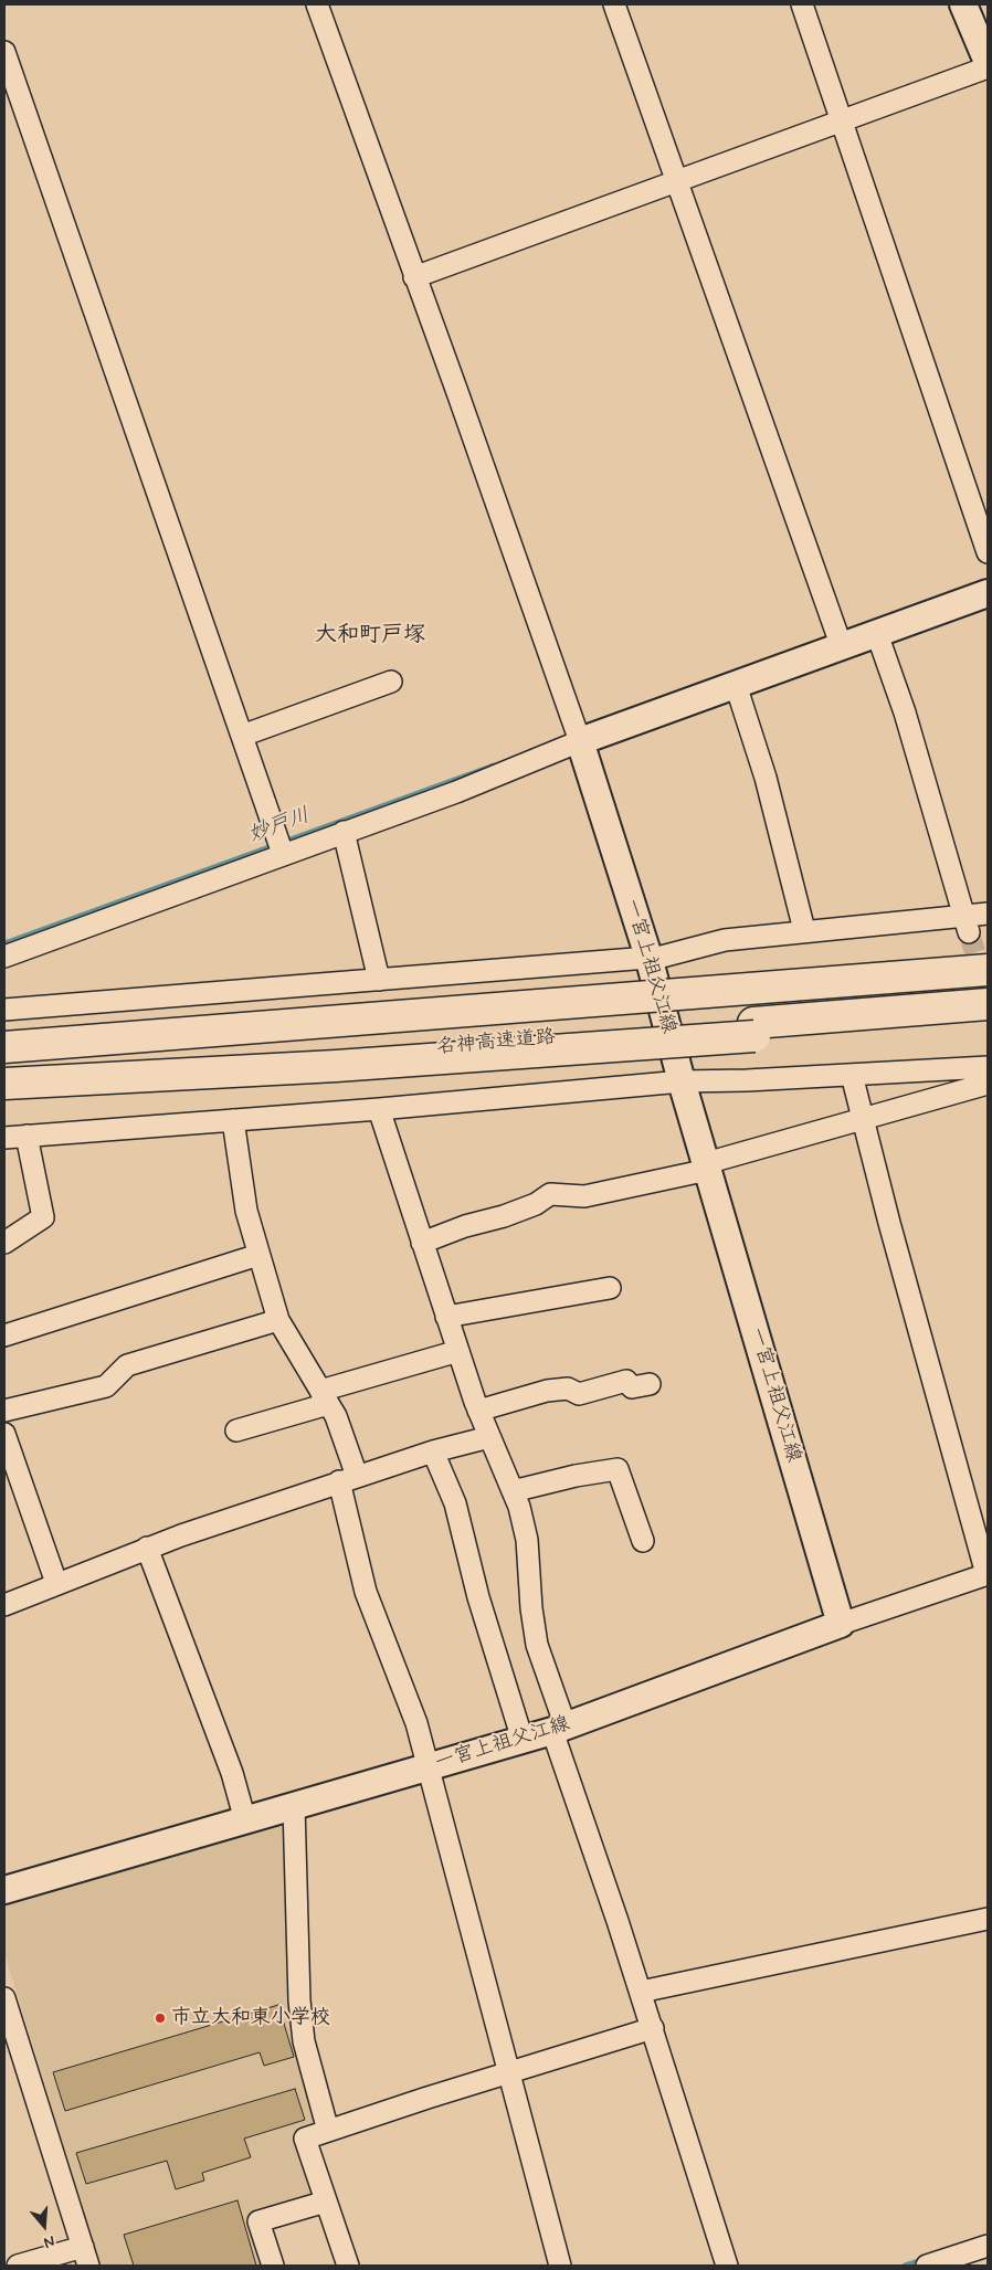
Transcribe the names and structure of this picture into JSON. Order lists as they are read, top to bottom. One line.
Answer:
{"streets":{"highway":["名神高速道路"],"main road":["一宮上祖父江線"]},"districts":["大和町戸塚"],"water":["妙戸川"],"places":["市立大和東小学校"],"north":"bottom"}
